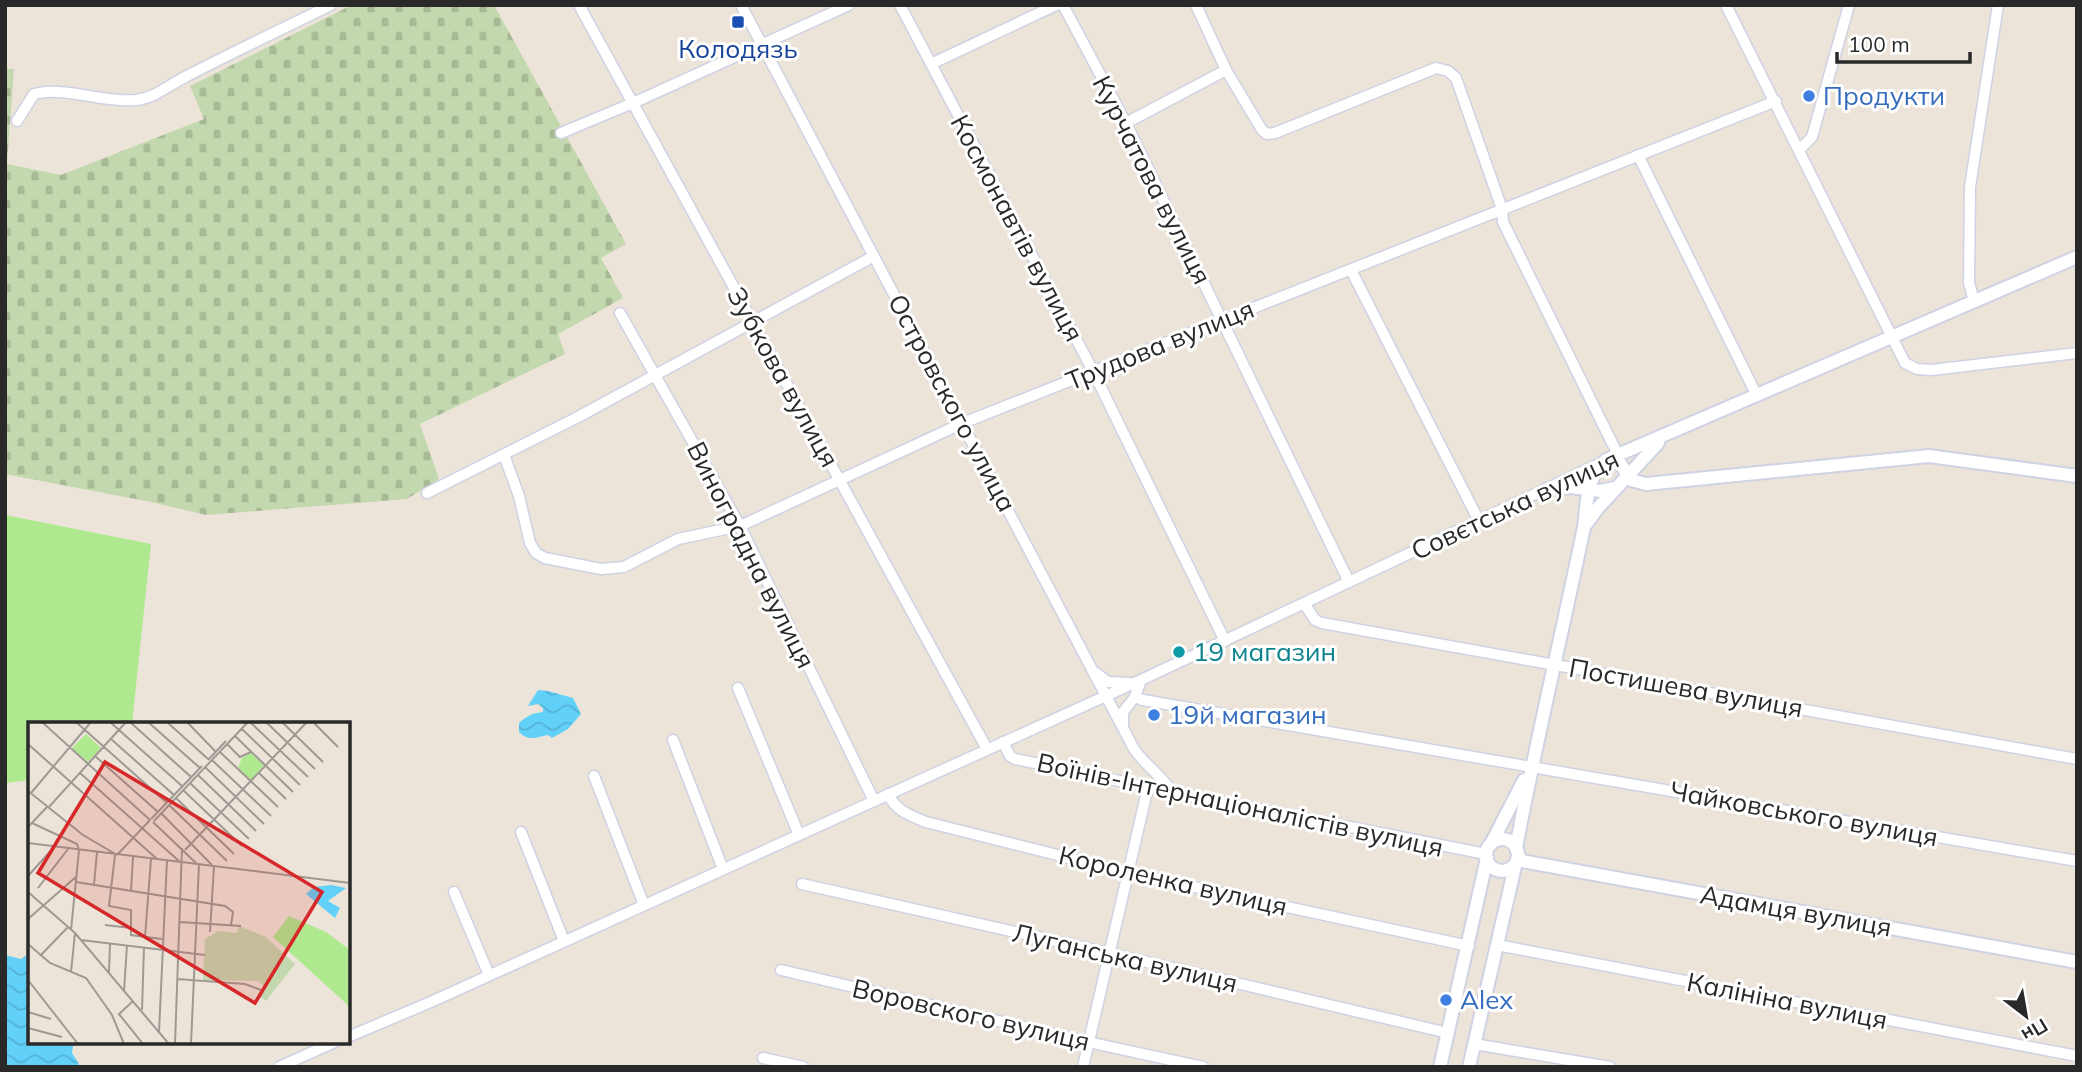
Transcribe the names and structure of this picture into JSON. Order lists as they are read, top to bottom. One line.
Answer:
{"streets":{"street":["Курчатова вулиця","Космонавтів вулиця","Трудова вулиця","Зубкова вулиця","Островского улица","Совєтська вулиця","Виноградна вулиця","Постишева вулиця","Воїнів-Інтернаціоналістів вулиця","Чайковського вулиця","Короленка вулиця","Адамця вулиця","Луганська вулиця","Калініна вулиця","Воровского вулиця"]},"crossings":[["Курчатова вулиця","Трудова вулиця"],["Курчатова вулиця","Совєтська вулиця"],["Космонавтів вулиця","Трудова вулиця"],["Космонавтів вулиця","Совєтська вулиця"],["Трудова вулиця","Зубкова вулиця"],["Трудова вулиця","Островского улица"],["Трудова вулиця","Виноградна вулиця"],["Зубкова вулиця","Совєтська вулиця"],["Островского улица","Совєтська вулиця"],["Островского улица","Воїнів-Інтернаціоналістів вулиця"],["Совєтська вулиця","Виноградна вулиця"],["Совєтська вулиця","Постишева вулиця"],["Совєтська вулиця","Воїнів-Інтернаціоналістів вулиця"],["Совєтська вулиця","Короленка вулиця"],["Воїнів-Інтернаціоналістів вулиця","Адамця вулиця"]],"places":{"transit":["Колодязь"],"other":["Продукти","19 магазин","19й магазин","Alex"]},"scale_bar":"100 m","north":"bottom right"}
